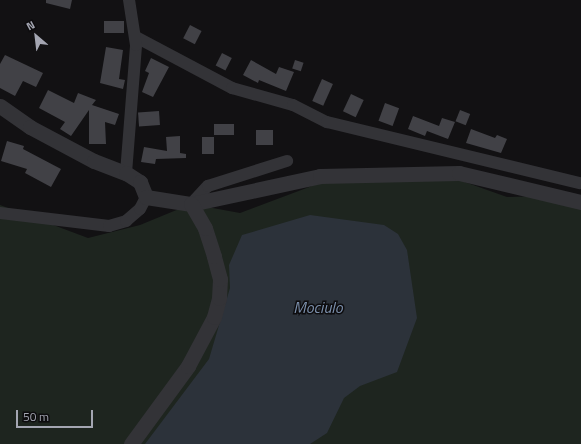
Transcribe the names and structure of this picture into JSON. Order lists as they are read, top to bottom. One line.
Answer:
{"water":["Mociulo"],"scale_bar":"50 m","north":"top left"}
